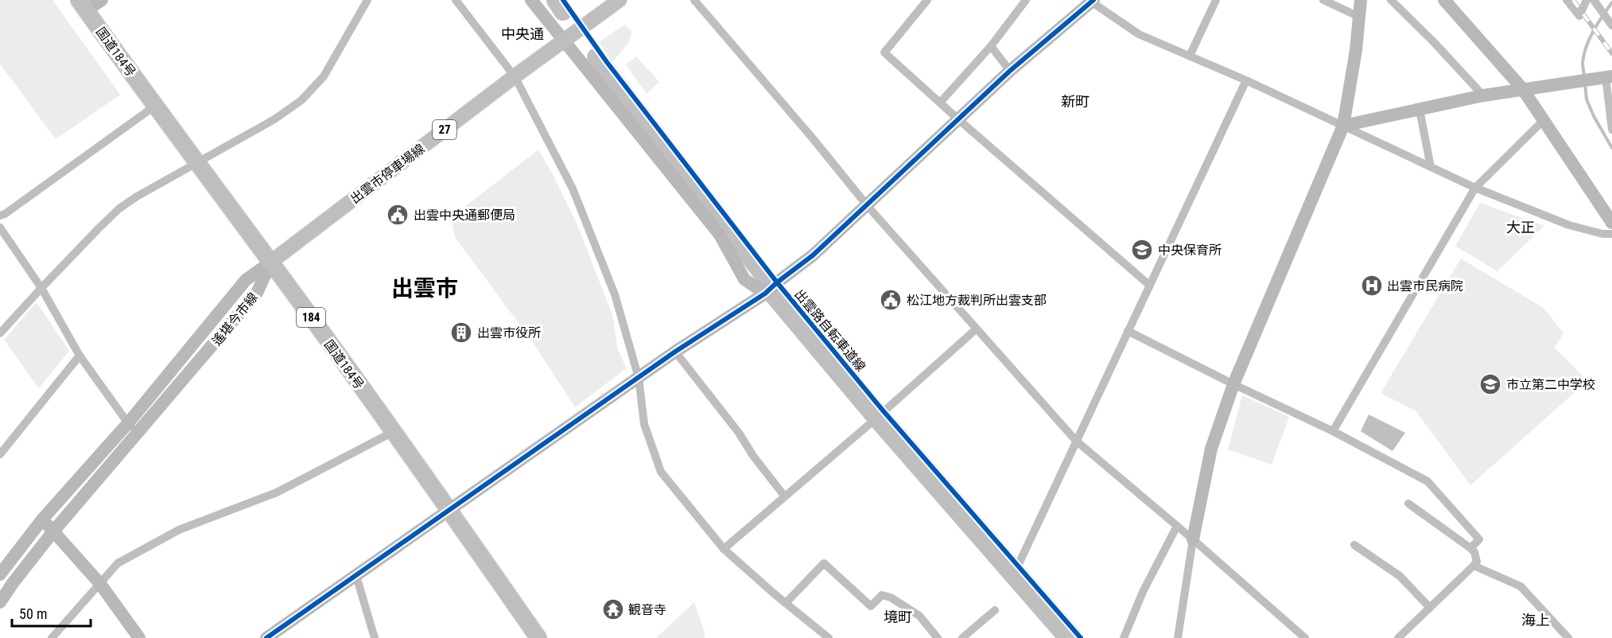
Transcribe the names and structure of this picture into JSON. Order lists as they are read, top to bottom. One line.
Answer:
{"streets":{"highway":["国道184号","184"],"main road":["27","出雲市停車場線"],"street":["遙堪今市線"],"cycle path":["出雲路自転車道線"]},"crossings":[["国道184号","出雲市停車場線"],["国道184号","遙堪今市線"],["出雲市停車場線","遙堪今市線"]],"districts":["中央通","新町","大正","出雲市","境町","海上"],"places":{"public building":["出雲中央通郵便局","松江地方裁判所出雲支部"],"school or university":["中央保育所","市立第二中学校"],"hospital":["出雲市民病院"],"building":["出雲市役所"],"temple":["観音寺"]},"scale_bar":"50 m"}
